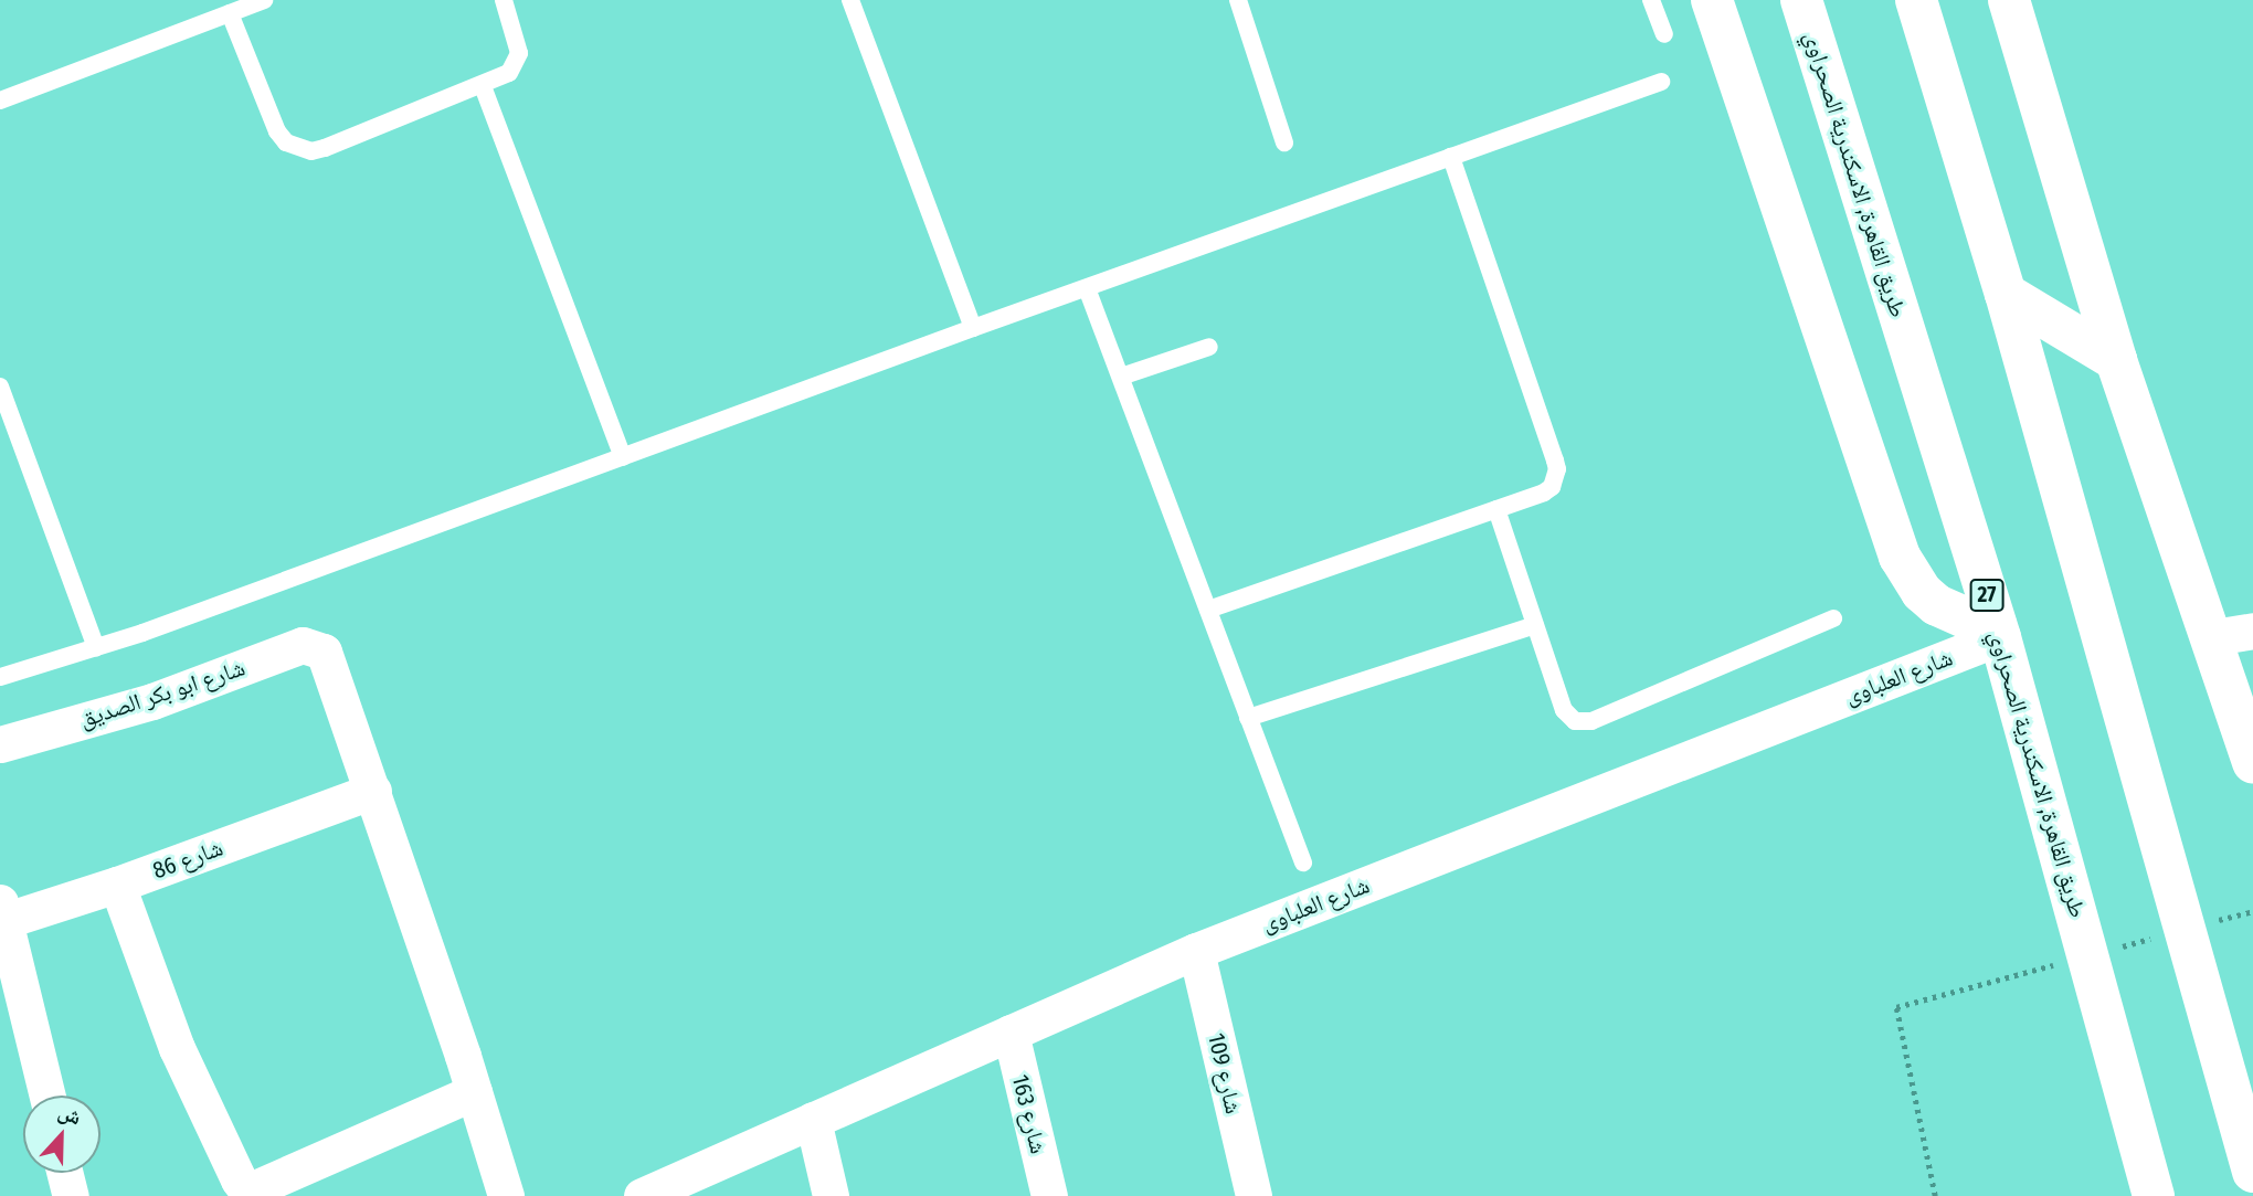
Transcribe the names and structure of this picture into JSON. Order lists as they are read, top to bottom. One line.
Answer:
{"streets":{"main road":["طريق القاهرة, الاسكندرية الصحراوي","27"],"street":["شارع العلباوى","شارع ابو بكر الصديق","شارع 86","شارع 109","شارع 163"]},"crossings":[["طريق القاهرة, الاسكندرية الصحراوي","شارع العلباوى"],["شارع العلباوى","شارع 109"],["شارع العلباوى","شارع 163"],["شارع ابو بكر الصديق","شارع 86"]],"north":"top"}
